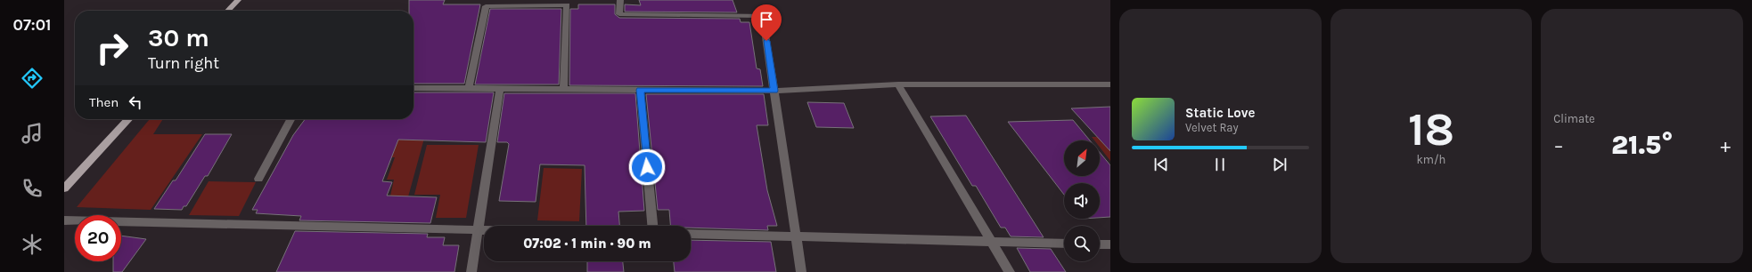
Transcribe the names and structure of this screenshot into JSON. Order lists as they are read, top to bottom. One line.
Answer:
{"north":"top right","page":{"tabs":"07:01","tile":[["18","km/h"],"Climate"],"turn":["30 m","Turn right"],"then":"Then","song":["Static Love","Velvet Ray"],"heat":["−","21.5°","+"],"limit":"20","trip":"07:02 · 1 min · 90 m"}}
